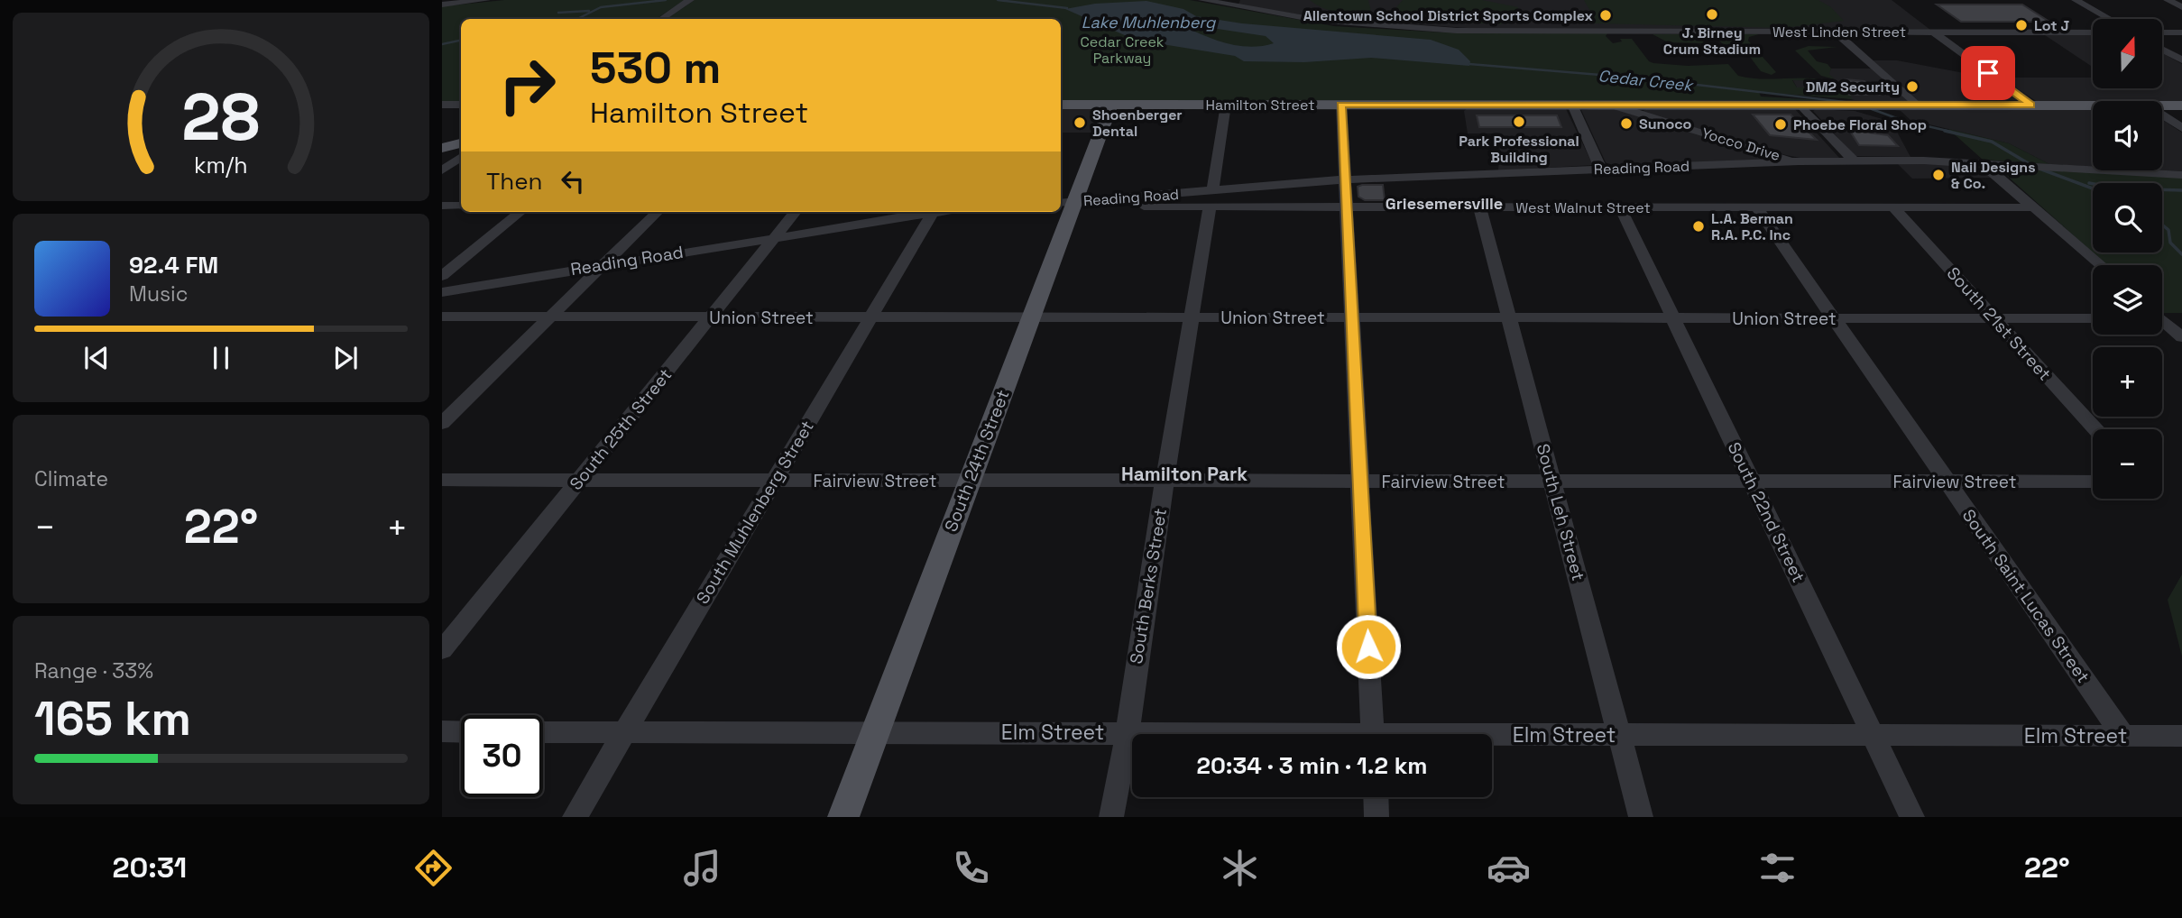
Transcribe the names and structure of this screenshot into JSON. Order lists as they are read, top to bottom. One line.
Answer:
{"streets":{"main road":["Hamilton Street","South 24th Street"],"street":["West Linden Street","Yocco Drive","Reading Road","West Walnut Street","Union Street","South 21st Street","South 25th Street","Fairview Street","South Muhlenberg Street","South Leh Street","South 22nd Street","South Berks Street","South Saint Lucas Street","Elm Street"]},"crossings":[["Hamilton Street","Yocco Drive"],["Hamilton Street","South 24th Street"],["Hamilton Street","South Berks Street"],["Yocco Drive","Reading Road"],["Reading Road","West Walnut Street"],["Reading Road","South 25th Street"],["Reading Road","South Berks Street"],["West Walnut Street","South 21st Street"],["West Walnut Street","South 24th Street"],["West Walnut Street","South Leh Street"],["West Walnut Street","South 22nd Street"],["West Walnut Street","South Berks Street"],["West Walnut Street","South Saint Lucas Street"],["Union Street","South 21st Street"],["Union Street","South 25th Street"],["Union Street","South 24th Street"],["Union Street","South Muhlenberg Street"],["Union Street","South Leh Street"],["Union Street","South 22nd Street"],["Union Street","South Berks Street"],["Union Street","South Saint Lucas Street"],["South 25th Street","Fairview Street"],["South 24th Street","Fairview Street"],["South 24th Street","Elm Street"],["Fairview Street","South Muhlenberg Street"],["Fairview Street","South Leh Street"],["Fairview Street","South 22nd Street"],["Fairview Street","South Berks Street"],["Fairview Street","South Saint Lucas Street"],["South Muhlenberg Street","Elm Street"],["South Leh Street","Elm Street"],["South 22nd Street","Elm Street"],["South Berks Street","Elm Street"],["South Saint Lucas Street","Elm Street"]],"districts":["Griesemersville","Hamilton Park"],"water":["Lake Muhlenberg","Cedar Creek"],"parks":["Cedar Creek Parkway"],"places":["J. Birney Crum Stadium","Allentown School District Sports Complex","Lot J","DM2 Security","Park Professional Building","Shoenberger Dental","Sunoco","Phoebe Floral Shop","Nail Designs & Co.","L.A. Berman R.A. P.C. Inc"],"north":"top","page":{"map_buttons":["+","−"],"turn":["530 m","Hamilton Street"],"then":"Then","song":["92.4 FM","Music"],"tile":["Climate",["Range · 33%","165 km"]],"heat":["−","22°","+"],"limit":"30","trip":"20:34 · 3 min · 1.2 km","tabs":["20:31","22°"],"gauge":["28","km/h"]}}
